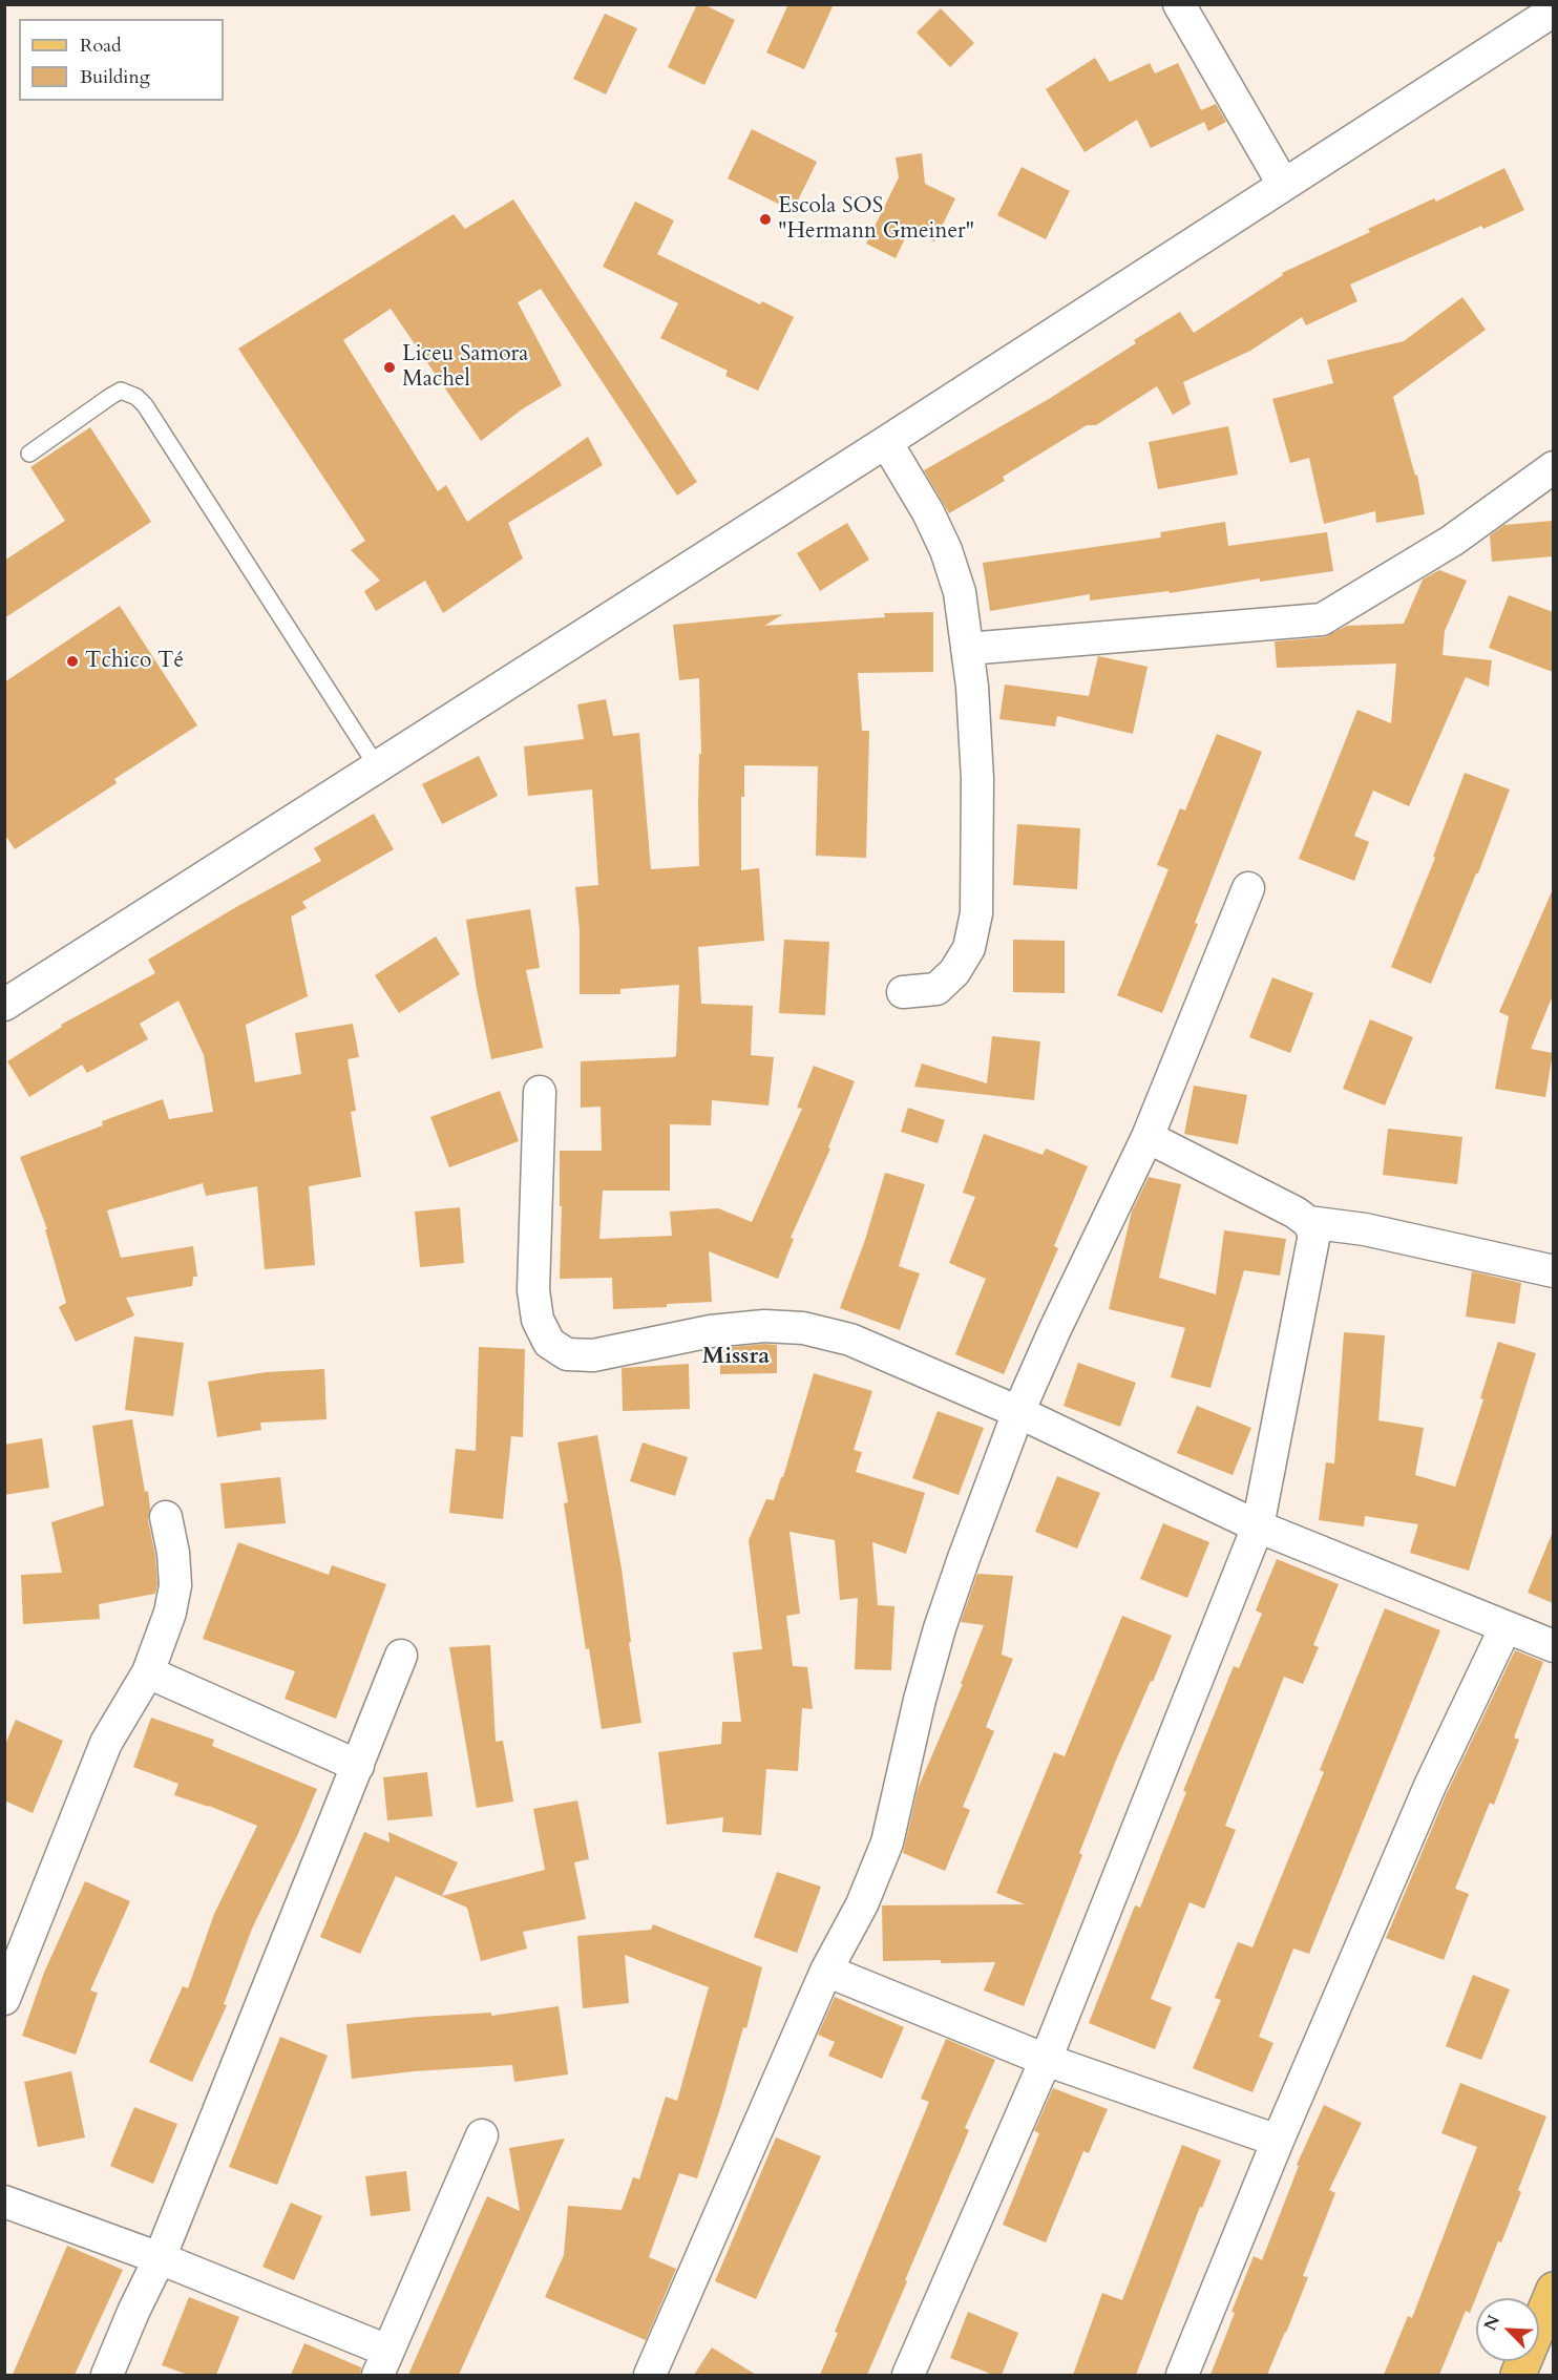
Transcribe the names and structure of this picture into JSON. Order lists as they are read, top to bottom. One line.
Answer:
{"districts":["Missra"],"places":["Escola SOS \"Hermann Gmeiner\"","Liceu Samora Machel","Tchico Té"],"legend":["Road","Building"],"north":"top left"}
